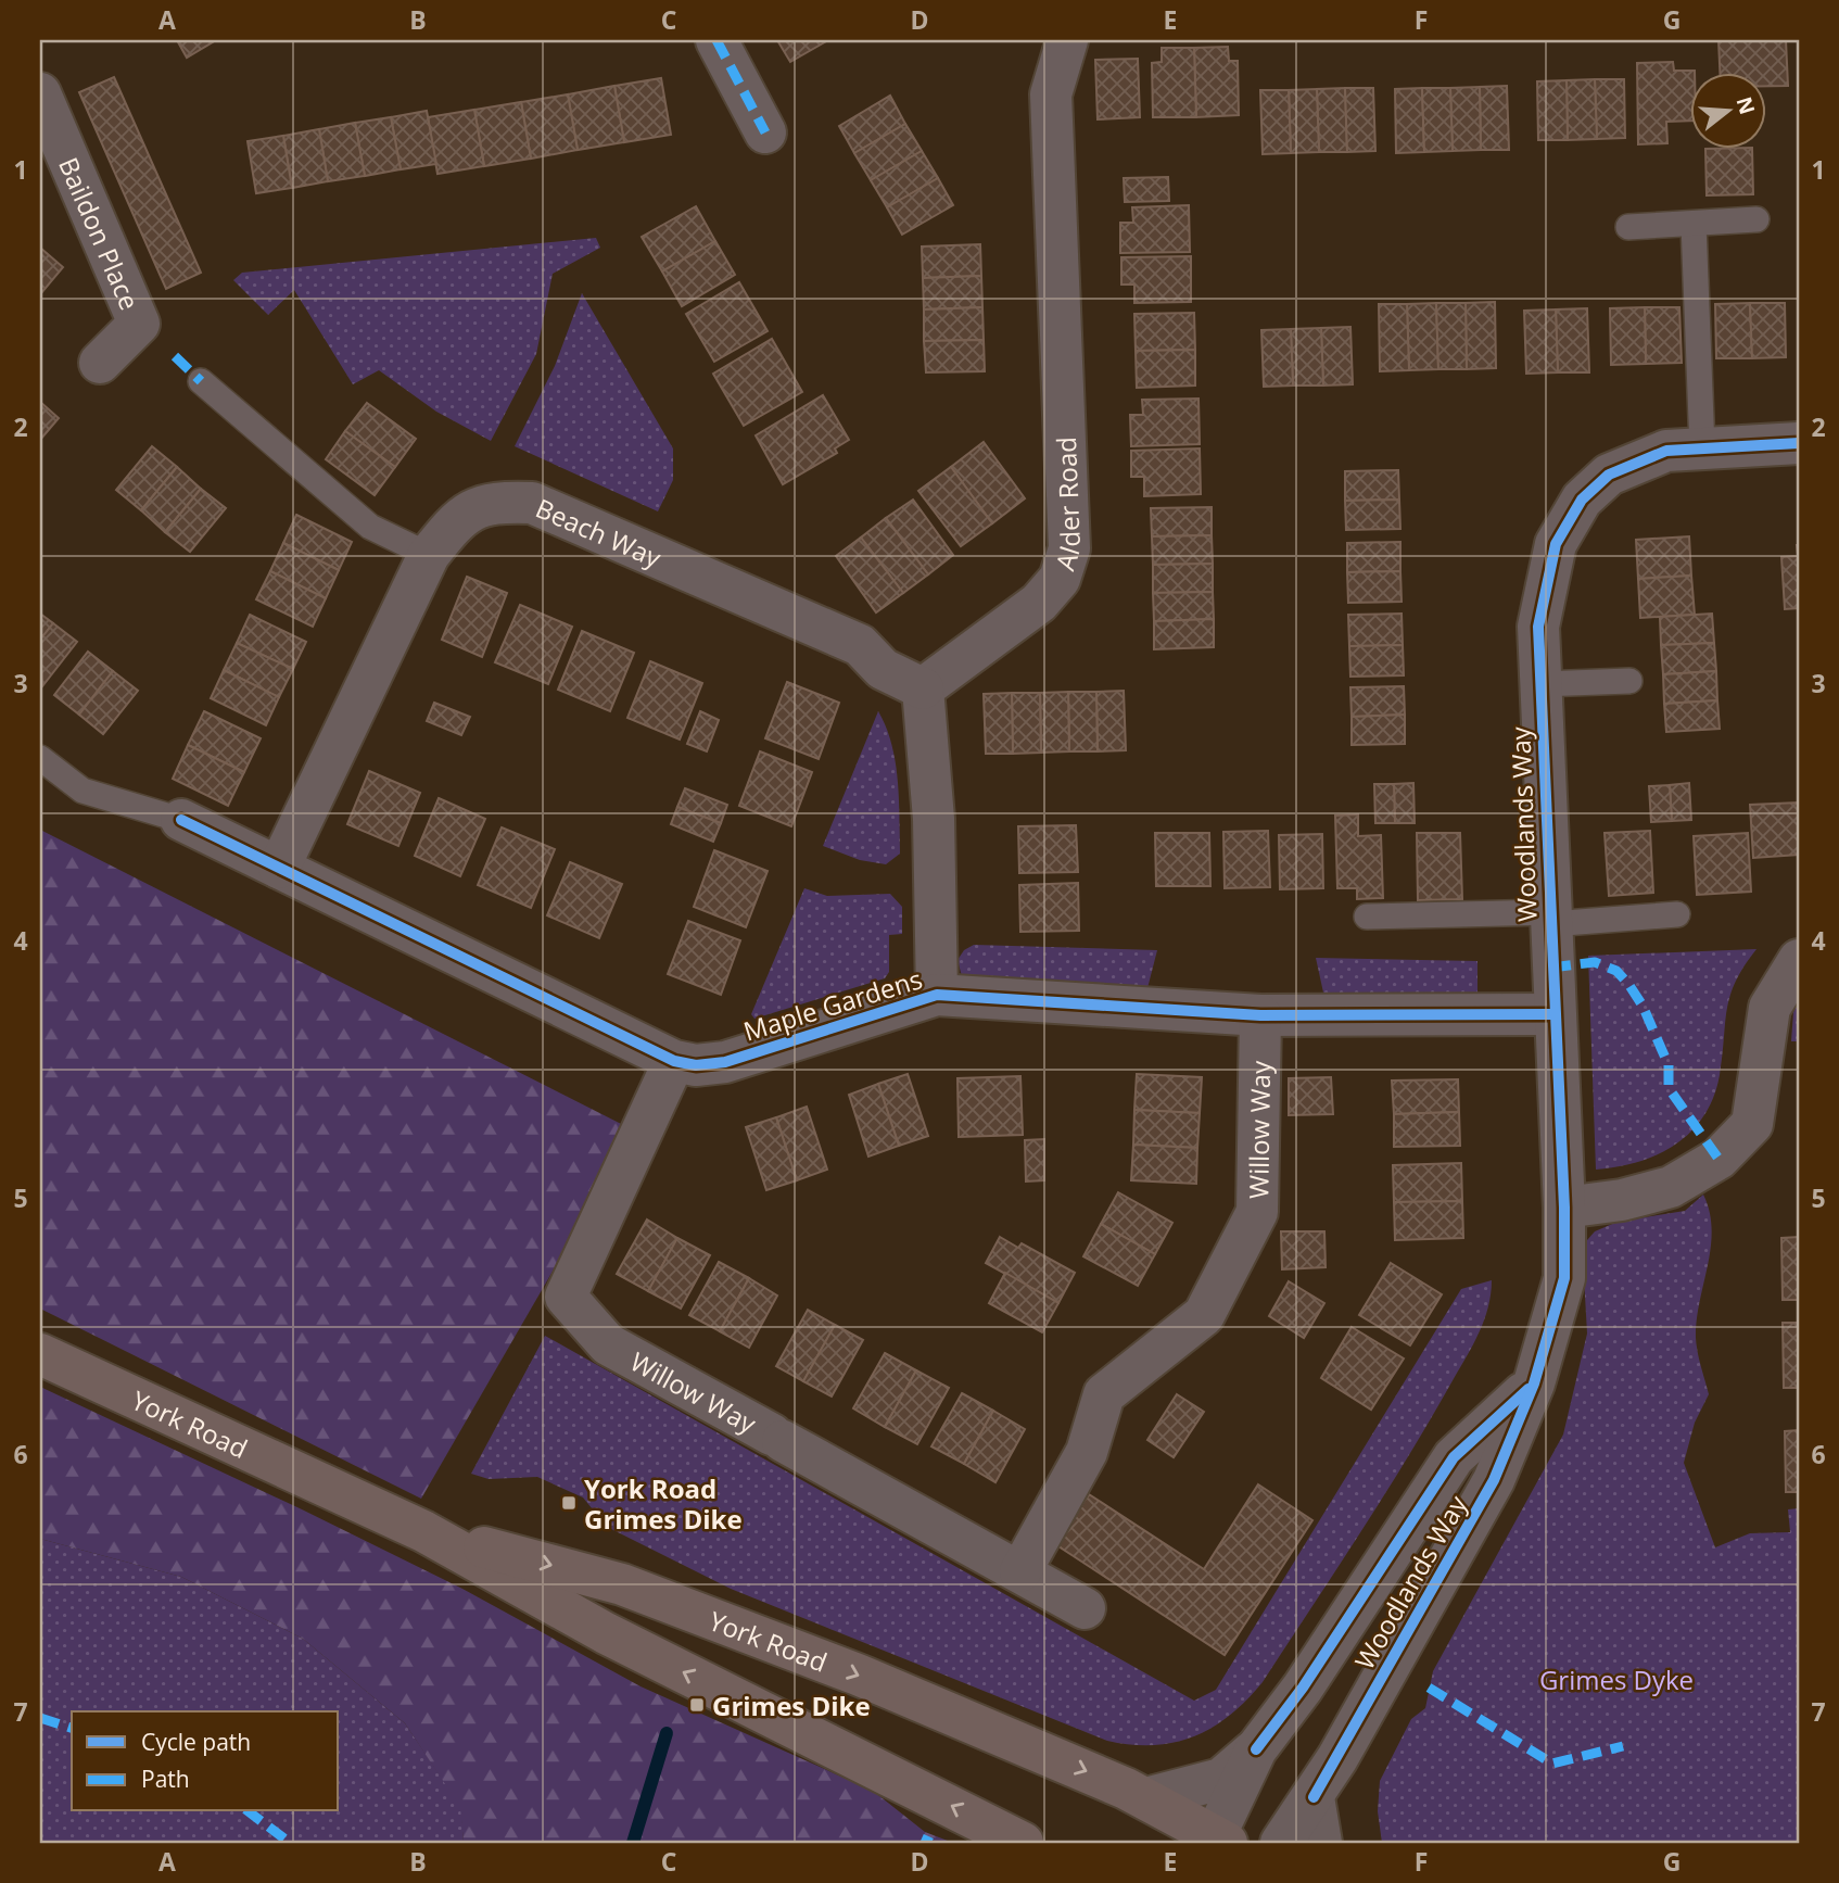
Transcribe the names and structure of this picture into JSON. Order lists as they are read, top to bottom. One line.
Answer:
{"streets":{"highway":["York Road"],"street":["Baildon Place","Alder Road","Beach Way","Woodlands Way","Maple Gardens","Willow Way"]},"crossings":[["Alder Road","Beach Way"],["Beach Way","Maple Gardens"],["Woodlands Way","Maple Gardens"],["Woodlands Way","York Road"],["Maple Gardens","Willow Way"]],"parks":["Grimes Dyke"],"places":{"transit":["York Road Grimes Dike","Grimes Dike"]},"legend":["Cycle path","Path"],"north":"right","grid":{"columns":["A","B","C","D","E","F","G"],"rows":["1","2","3","4","5","6","7"]}}
